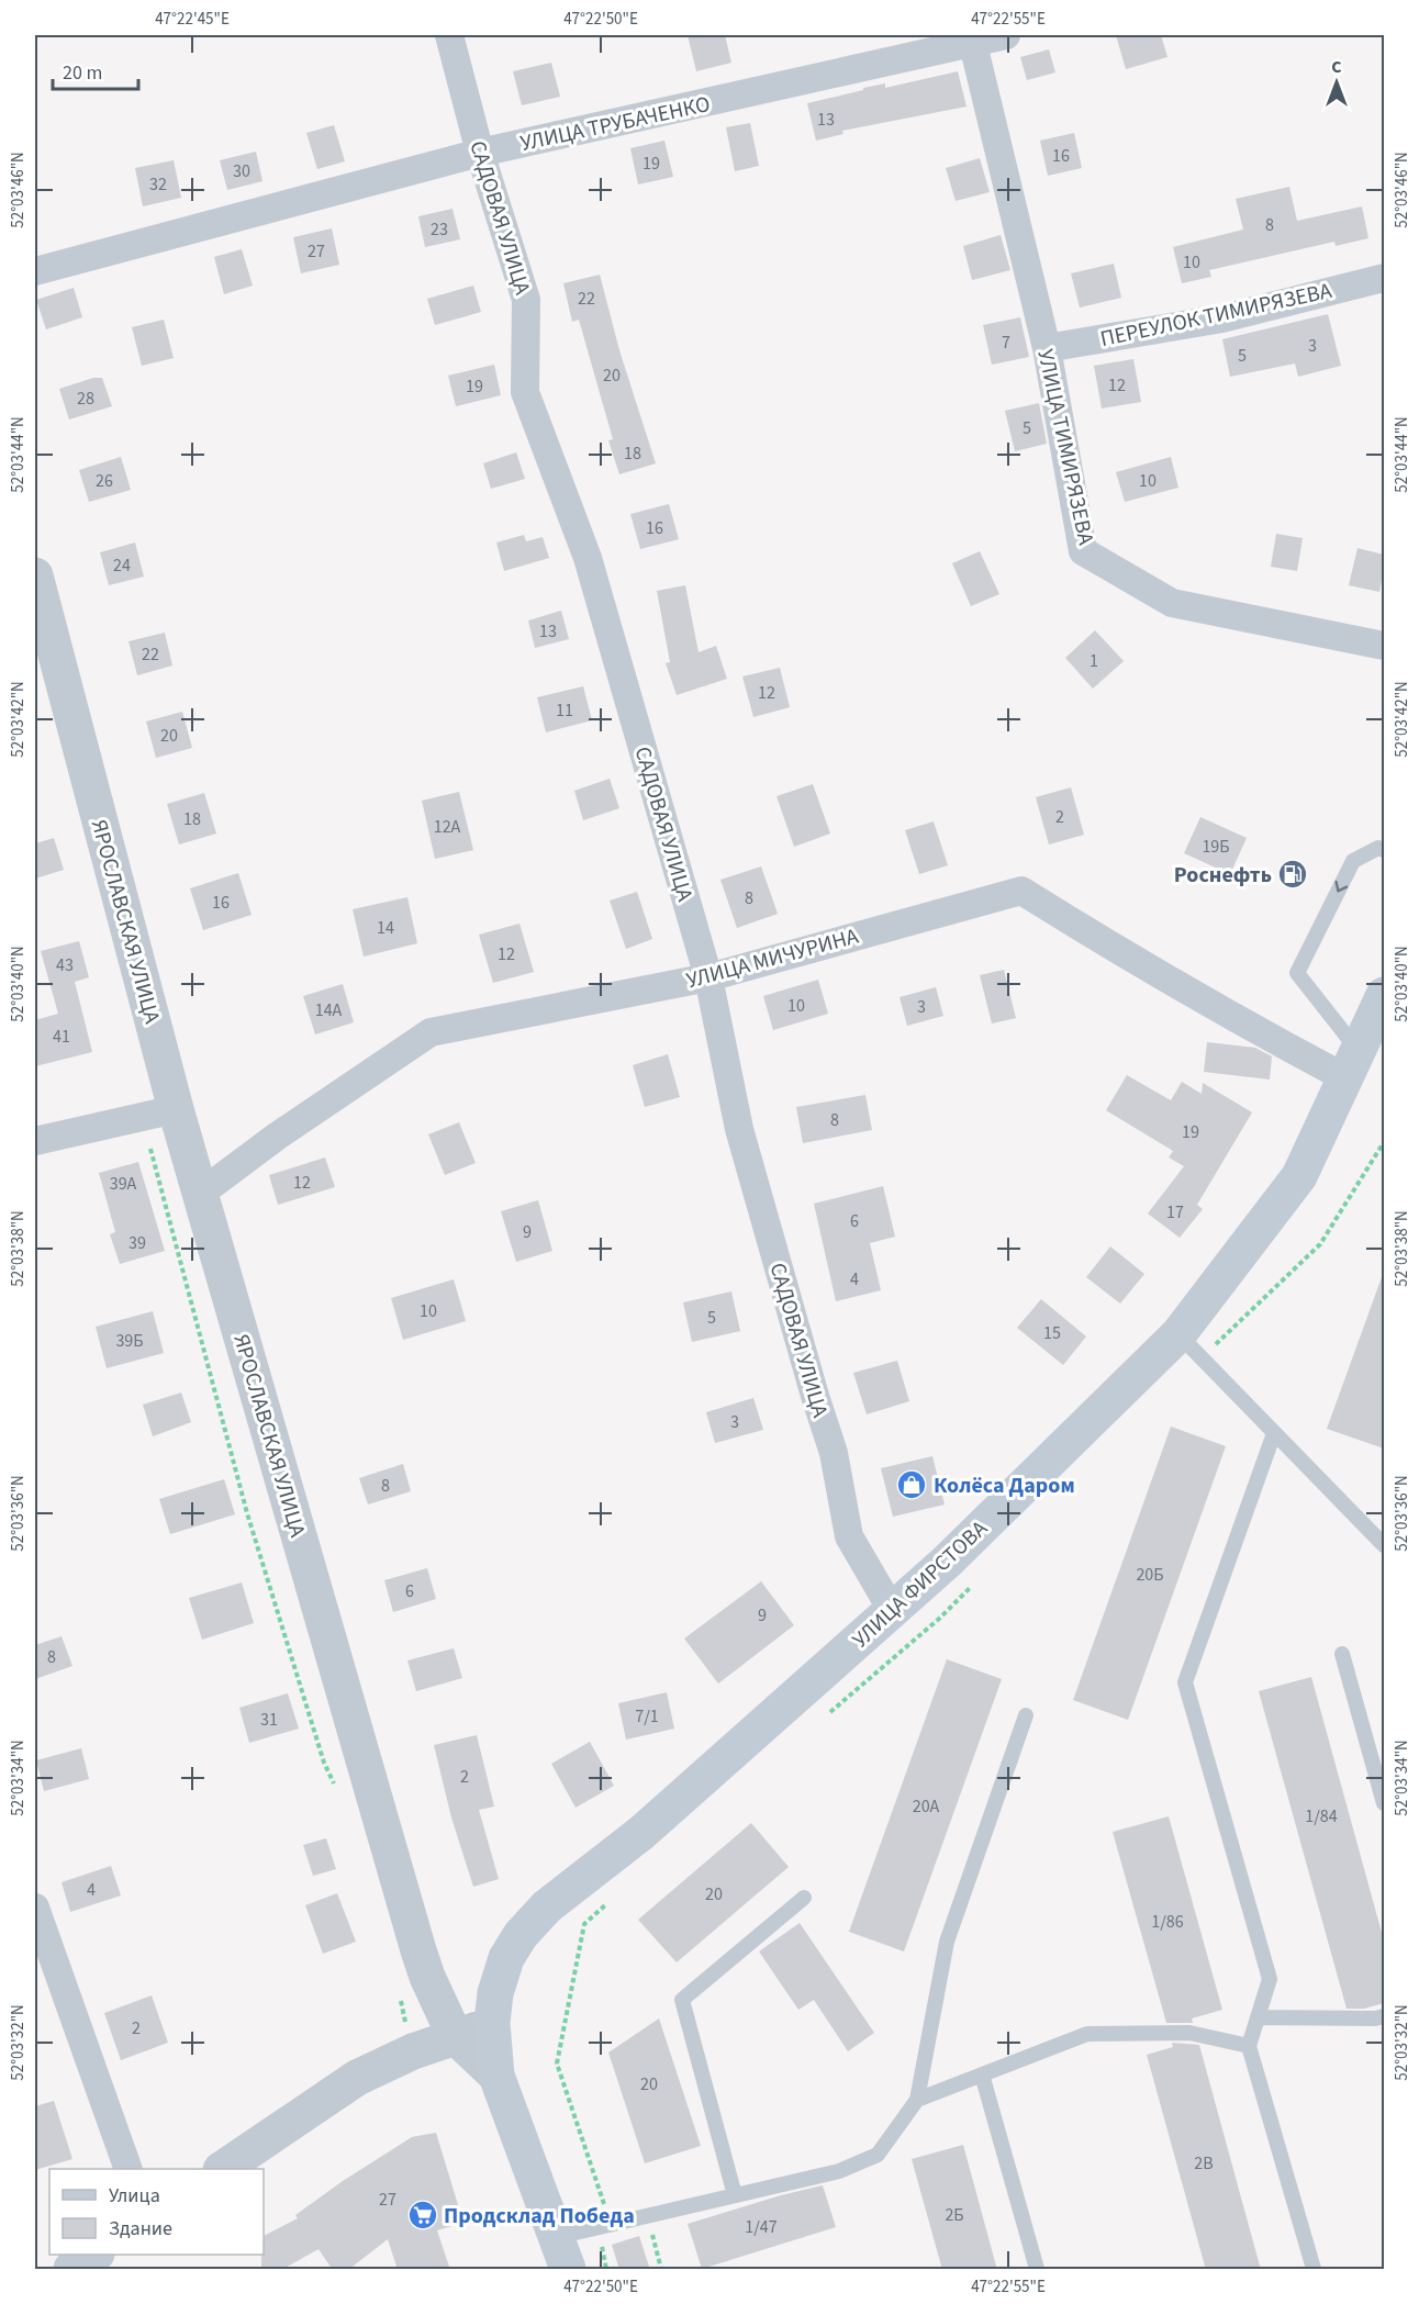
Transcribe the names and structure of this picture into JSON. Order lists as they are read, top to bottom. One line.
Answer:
{"streets":{"main road":["ЯРОСЛАВСКАЯ УЛИЦА","УЛИЦА ФИРСТОВА"],"street":["УЛИЦА ТРУБАЧЕНКО","САДОВАЯ УЛИЦА","ПЕРЕУЛОК ТИМИРЯЗЕВА","УЛИЦА ТИМИРЯЗЕВА","УЛИЦА МИЧУРИНА"]},"crossings":[["УЛИЦА ТРУБАЧЕНКО","САДОВАЯ УЛИЦА"],["УЛИЦА ТРУБАЧЕНКО","УЛИЦА ТИМИРЯЗЕВА"],["САДОВАЯ УЛИЦА","УЛИЦА МИЧУРИНА"],["САДОВАЯ УЛИЦА","УЛИЦА ФИРСТОВА"],["ПЕРЕУЛОК ТИМИРЯЗЕВА","УЛИЦА ТИМИРЯЗЕВА"],["ЯРОСЛАВСКАЯ УЛИЦА","УЛИЦА МИЧУРИНА"],["ЯРОСЛАВСКАЯ УЛИЦА","УЛИЦА ФИРСТОВА"],["УЛИЦА МИЧУРИНА","УЛИЦА ФИРСТОВА"]],"places":{"fuel station":["Роснефть"],"shop":["Колёса Даром"],"supermarket":["Продсклад Победа"]},"house_numbers":["13","16","19","30","32","8","23","27","10","22","7","3","5","20","12","19","28","5","18","26","10","16","24","13","22","1","12","11","20","2","18","12А","19Б","8","16","14","12","43","10","3","14А","41","8","19","12","39А","17","6","9","39","4","10","5","15","39Б","3","8","20Б","6","9","8","7/1","31","2","20А","1/84","4","20","1/86","2","20","2В","27","2Б","1/47"],"legend":["Улица","Здание"],"scale_bar":"20 m","north":"top","coordinates":["47°22'45\"E","47°22'50\"E","47°22'55\"E","52°03'46\"N","52°03'44\"N","52°03'42\"N","52°03'40\"N","52°03'38\"N","52°03'36\"N","52°03'34\"N","52°03'32\"N"]}
